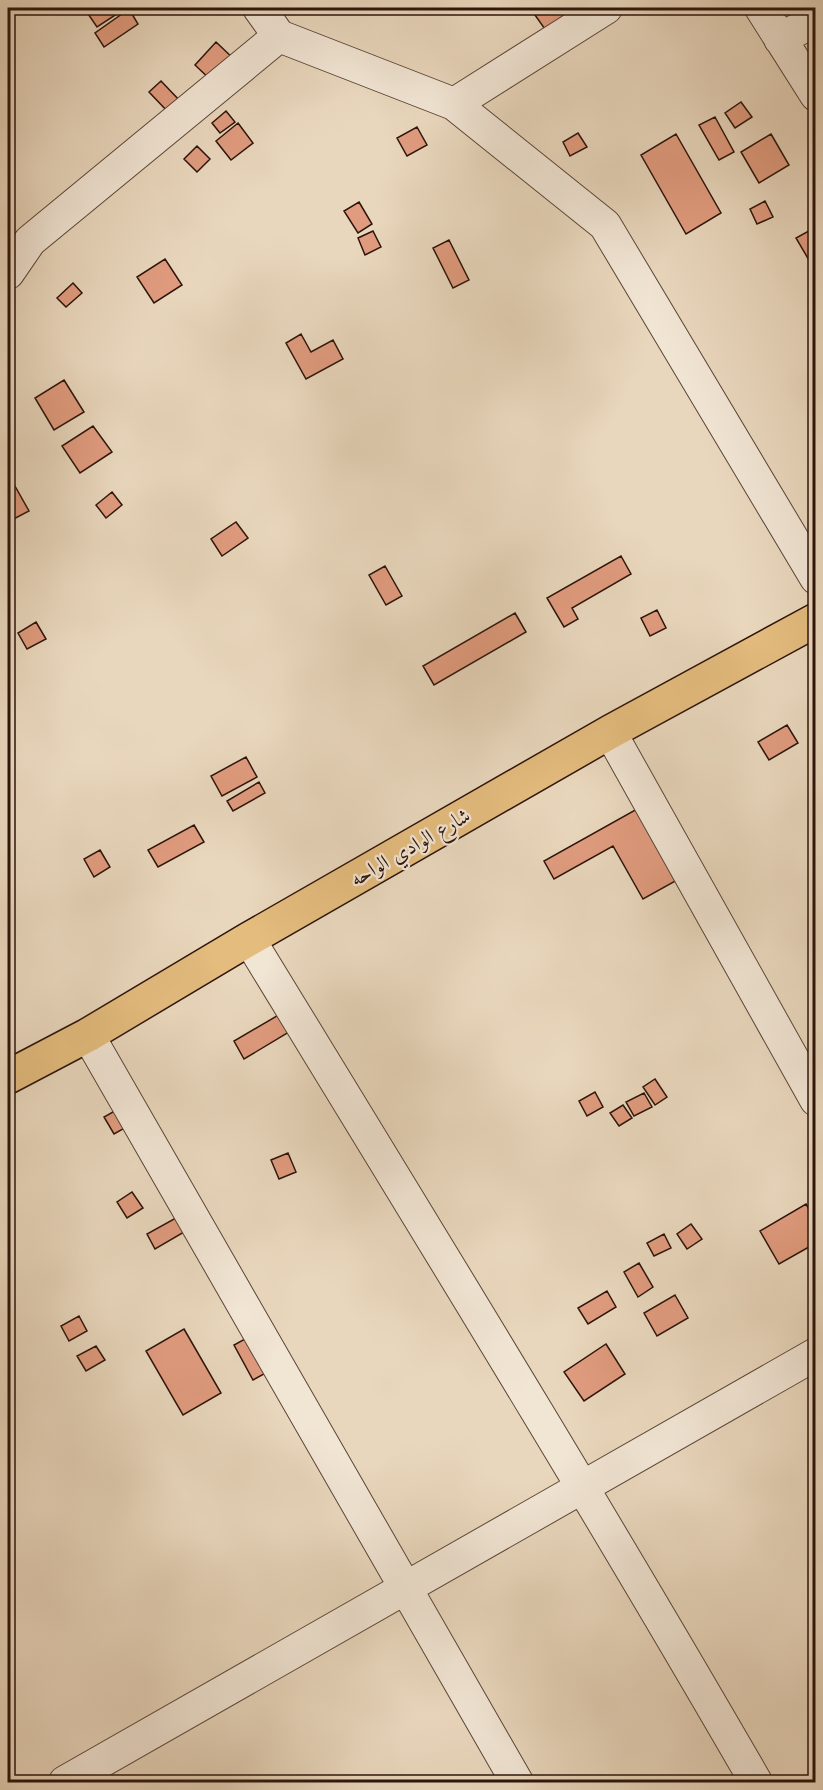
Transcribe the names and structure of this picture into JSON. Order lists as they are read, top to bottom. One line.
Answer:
{"streets":{"main road":["شارع الوادي الواحه"]}}
